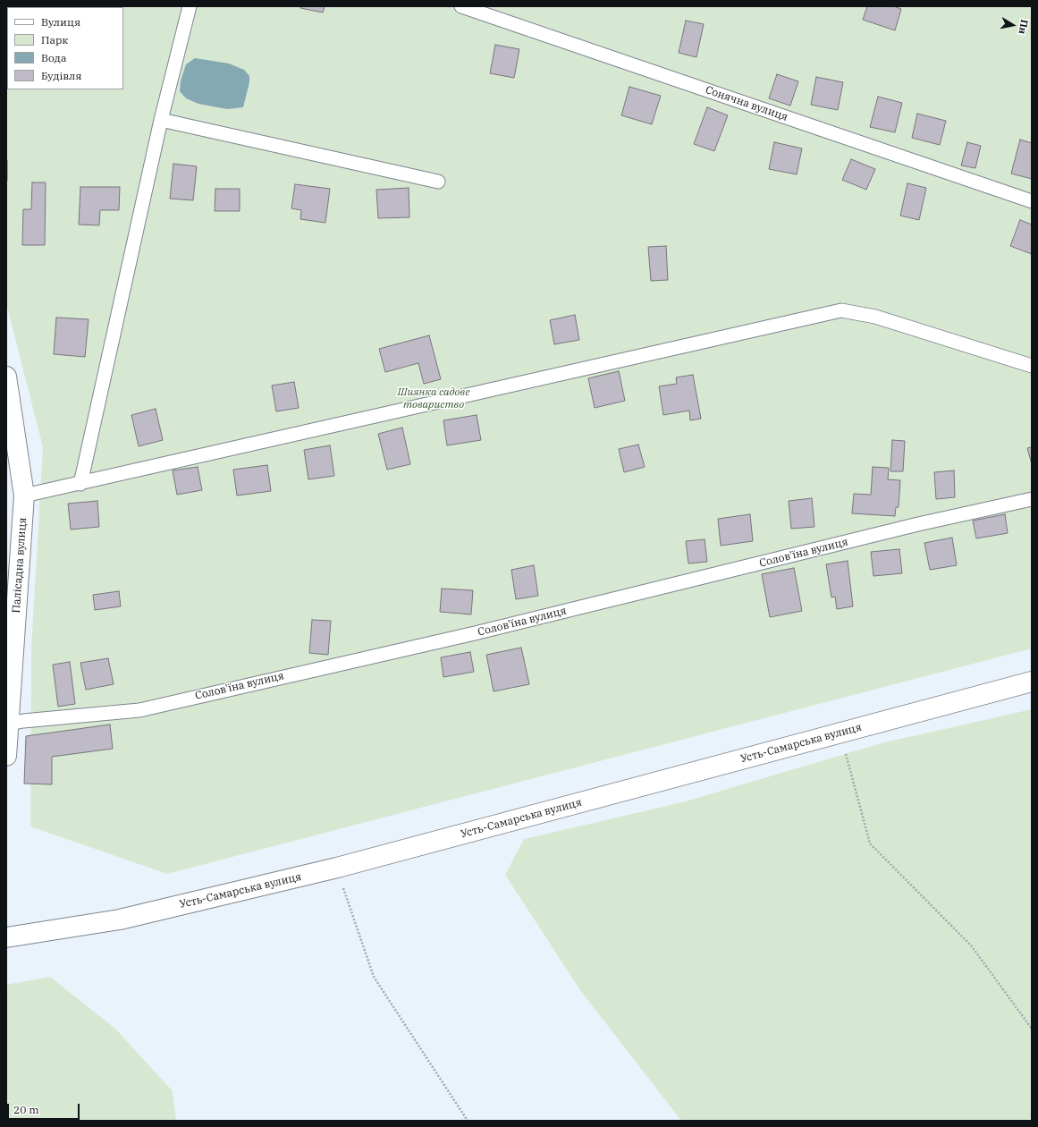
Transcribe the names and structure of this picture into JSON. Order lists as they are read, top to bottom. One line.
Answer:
{"streets":{"street":["Палісадна вулиця","Усть-Самарська вулиця"],"lane":["Сонячна вулиця","Солов'їна вулиця"]},"crossings":[["Солов'їна вулиця","Палісадна вулиця"]],"parks":["Шиянка садове товариство"],"legend":["Вулиця","Парк","Вода","Будівля"],"scale_bar":"20 m","north":"right"}
